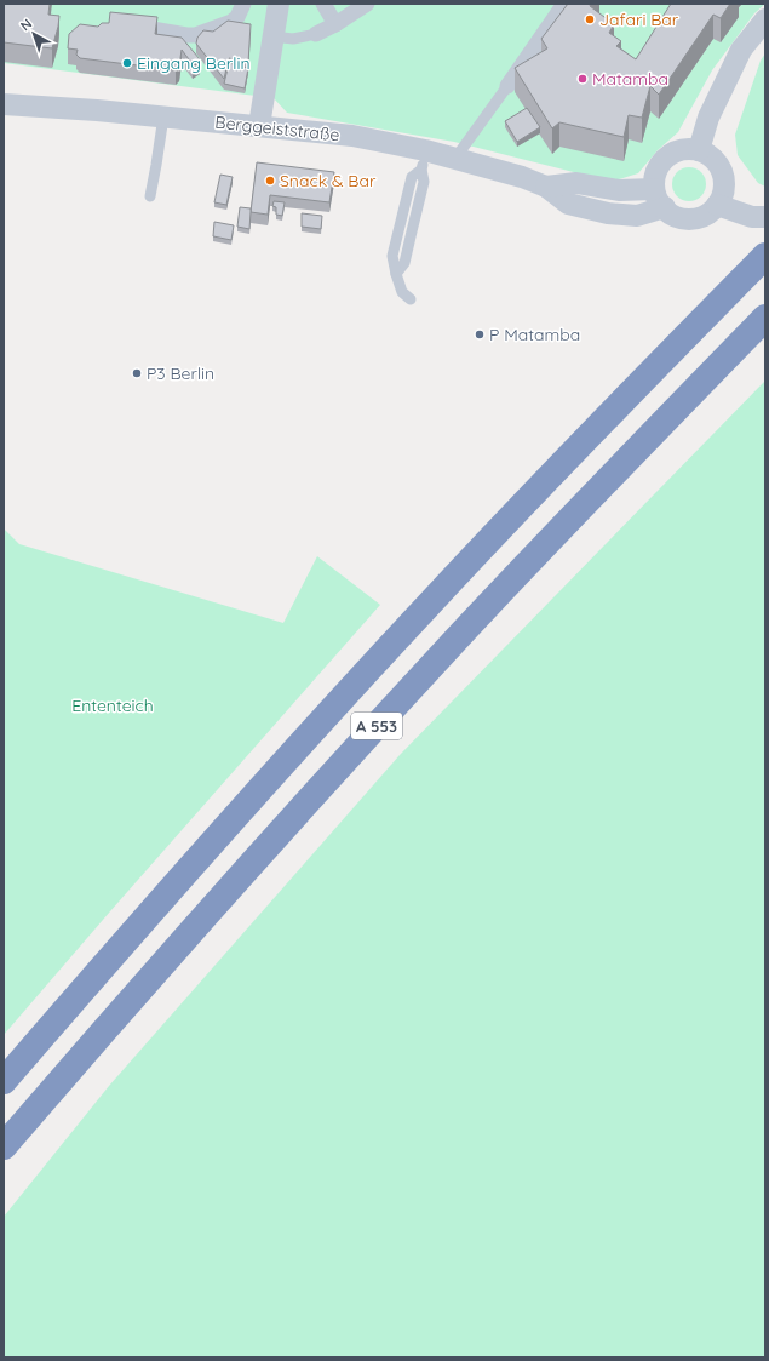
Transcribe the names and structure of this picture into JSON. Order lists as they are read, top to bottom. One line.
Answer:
{"streets":{"highway":["A 553"],"street":["Berggeiststraße"]},"parks":["Ententeich"],"places":["Jafari Bar","Eingang Berlin","Matamba","Snack & Bar","P Matamba","P3 Berlin"],"north":"top left"}
